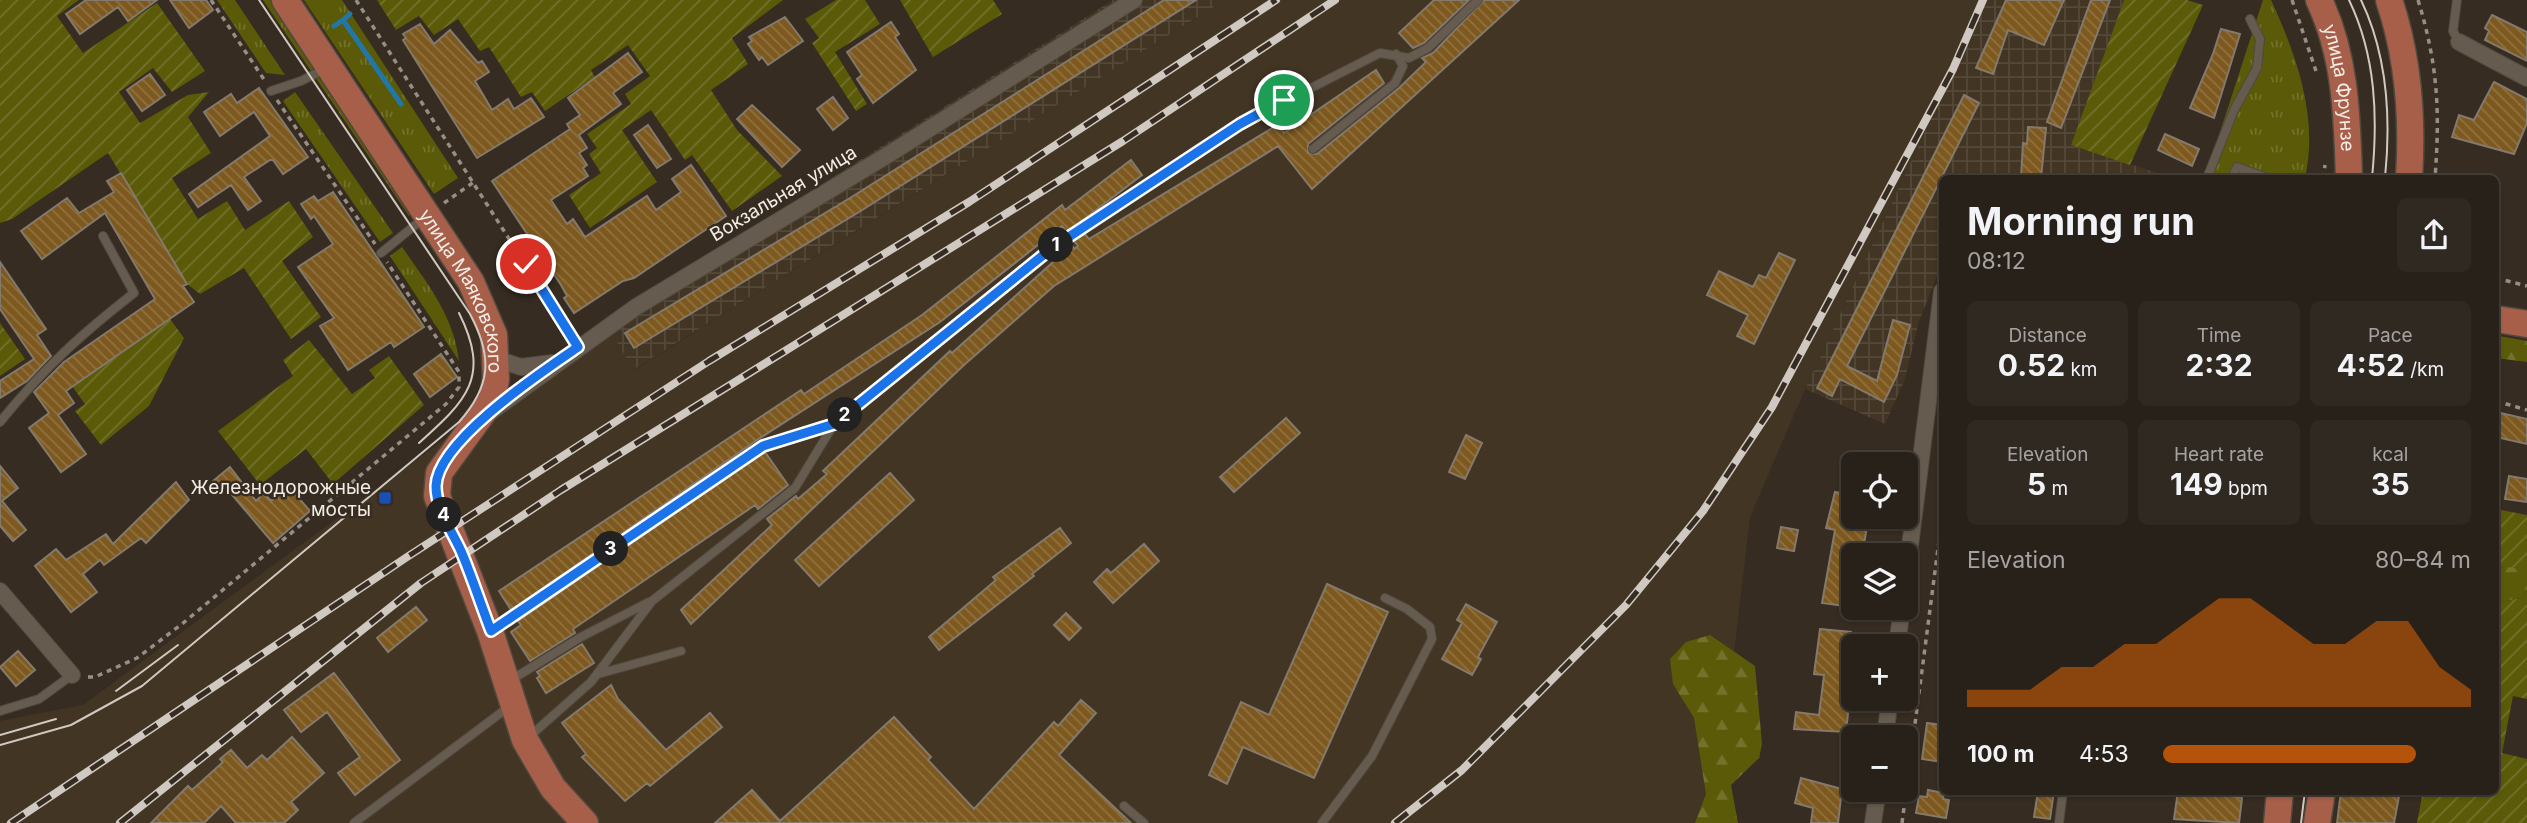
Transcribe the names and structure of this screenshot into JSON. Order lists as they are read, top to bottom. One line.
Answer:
{"streets":{"main road":["улица Фрунзе","улица Маяковского"],"street":["Вокзальная улица"]},"crossings":[["Вокзальная улица","улица Маяковского"]],"places":{"transit":["Железнодорожные мосты"]},"page":{"heading":["Morning run","08:12"],"pins":["1","2","4","3"],"stats":[["Distance","0.52 km"],["Time","2:32"],["Pace","4:52 /km"],["Elevation","5 m"],["Heart rate","149 bpm"],["kcal","35"]],"map_buttons":["+","−"],"chart":["Elevation","80–84 m"],"list":[{"name":"100 m","note":"4:53"}]}}
